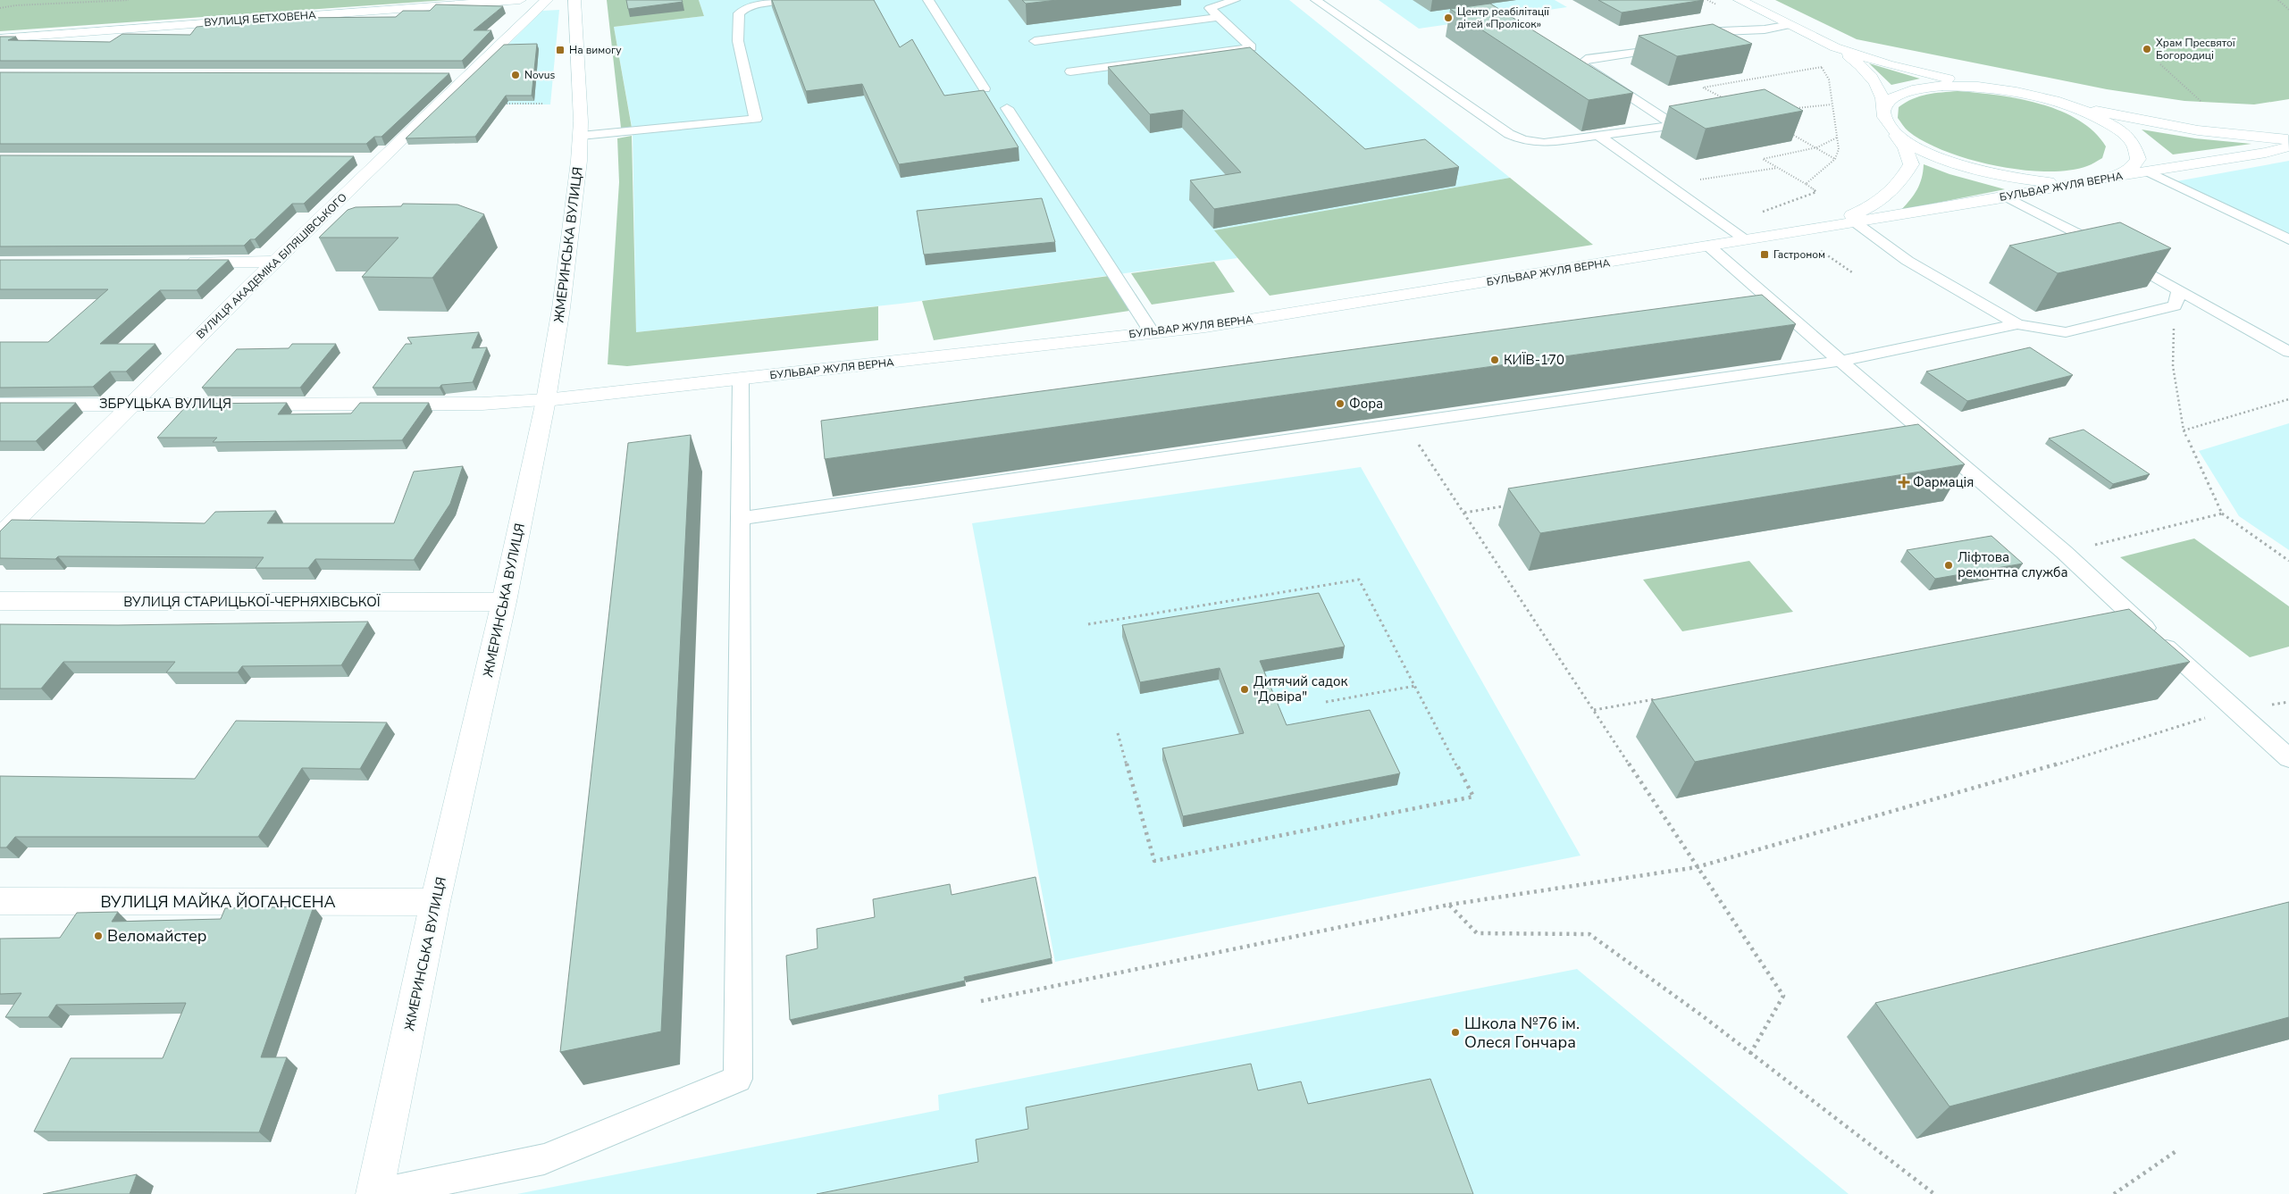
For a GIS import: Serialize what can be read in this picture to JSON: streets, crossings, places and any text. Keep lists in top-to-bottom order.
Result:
{
  "streets": {
    "street": [
      "ВУЛИЦЯ БЕТХОВЕНА",
      "БУЛЬВАР ЖУЛЯ ВЕРНА",
      "ЖМЕРИНСЬКА ВУЛИЦЯ",
      "ВУЛИЦЯ АКАДЕМІКА БІЛЯШІВСЬКОГО",
      "ЗБРУЦЬКА ВУЛИЦЯ",
      "ВУЛИЦЯ СТАРИЦЬКОЇ-ЧЕРНЯХІВСЬКОЇ",
      "ВУЛИЦЯ МАЙКА ЙОГАНСЕНА"
    ]
  },
  "crossings": [
    ["БУЛЬВАР ЖУЛЯ ВЕРНА", "ЖМЕРИНСЬКА ВУЛИЦЯ"],
    ["БУЛЬВАР ЖУЛЯ ВЕРНА", "ЗБРУЦЬКА ВУЛИЦЯ"],
    ["ЖМЕРИНСЬКА ВУЛИЦЯ", "ЗБРУЦЬКА ВУЛИЦЯ"],
    ["ЖМЕРИНСЬКА ВУЛИЦЯ", "ВУЛИЦЯ СТАРИЦЬКОЇ-ЧЕРНЯХІВСЬКОЇ"],
    ["ЖМЕРИНСЬКА ВУЛИЦЯ", "ВУЛИЦЯ МАЙКА ЙОГАНСЕНА"],
    ["ВУЛИЦЯ АКАДЕМІКА БІЛЯШІВСЬКОГО", "ЗБРУЦЬКА ВУЛИЦЯ"]
  ],
  "places": {
    "other": [
      "Центр реабілітації дітей «Пролісок»",
      "Храм Пресвятої Богородиці",
      "Novus",
      "КИЇВ-170",
      "Фора",
      "Ліфтова ремонтна служба",
      "Дитячий садок \"Довіра\"",
      "Веломайстер",
      "Школа №76 ім. Олеся Гончара"
    ],
    "transit": ["На вимогу", "Гастроном"],
    "health": ["Фармація"]
  }
}
